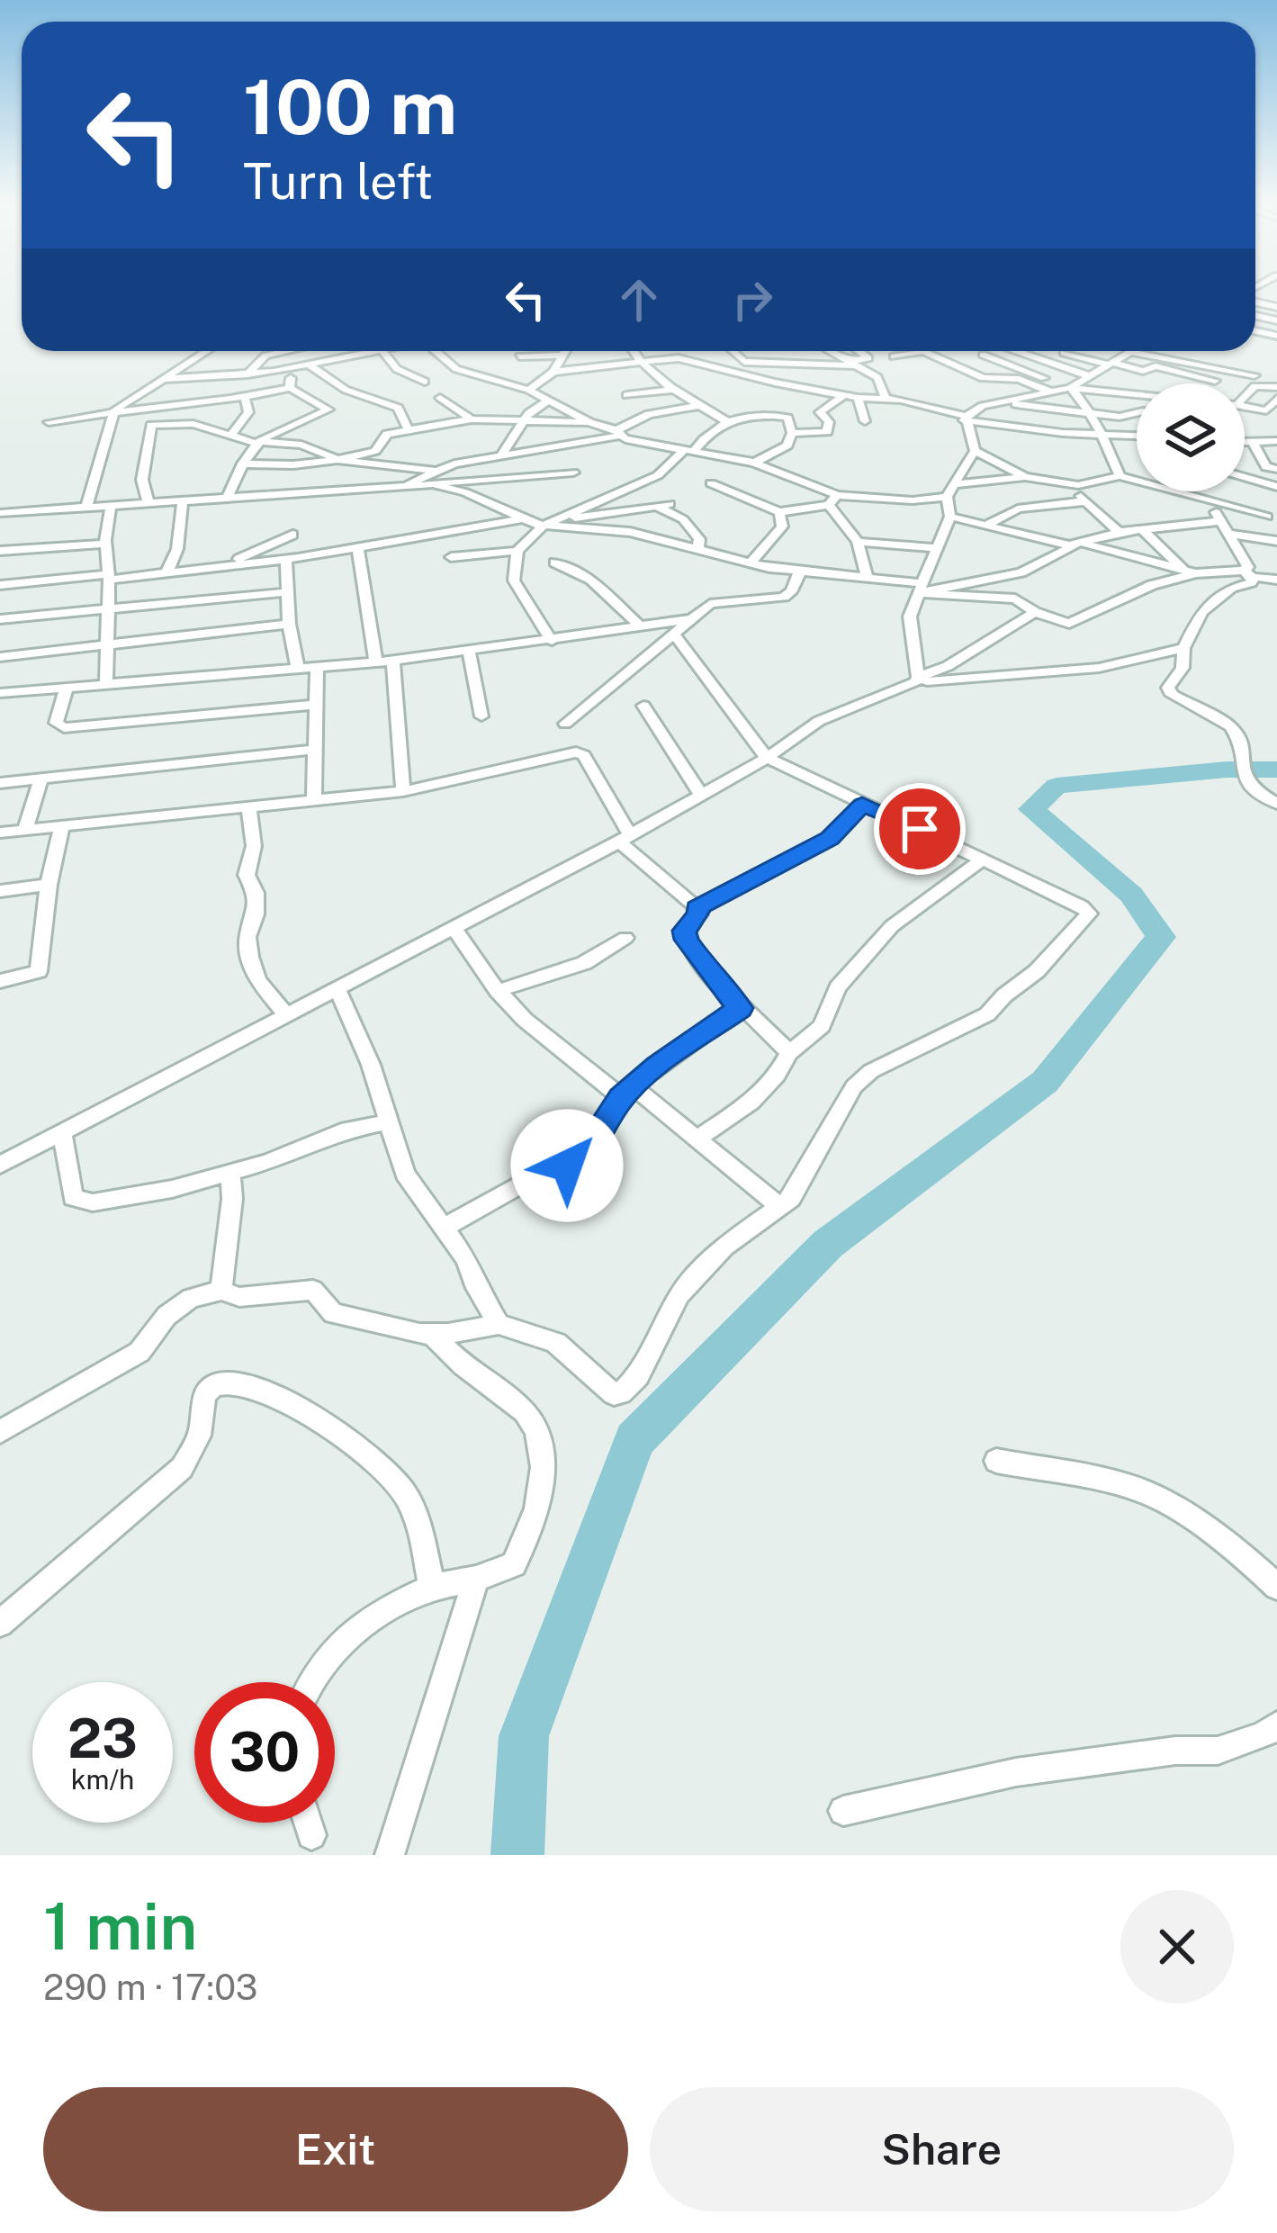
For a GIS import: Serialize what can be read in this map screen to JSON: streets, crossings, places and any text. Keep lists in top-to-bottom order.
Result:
{
  "page": {
    "turn": ["100 m", "Turn left"],
    "speed": "23 km/h",
    "limit": "30",
    "heading": ["1 min", "290 m · 17:03"],
    "buttons": ["Exit", "Share"]
  }
}
